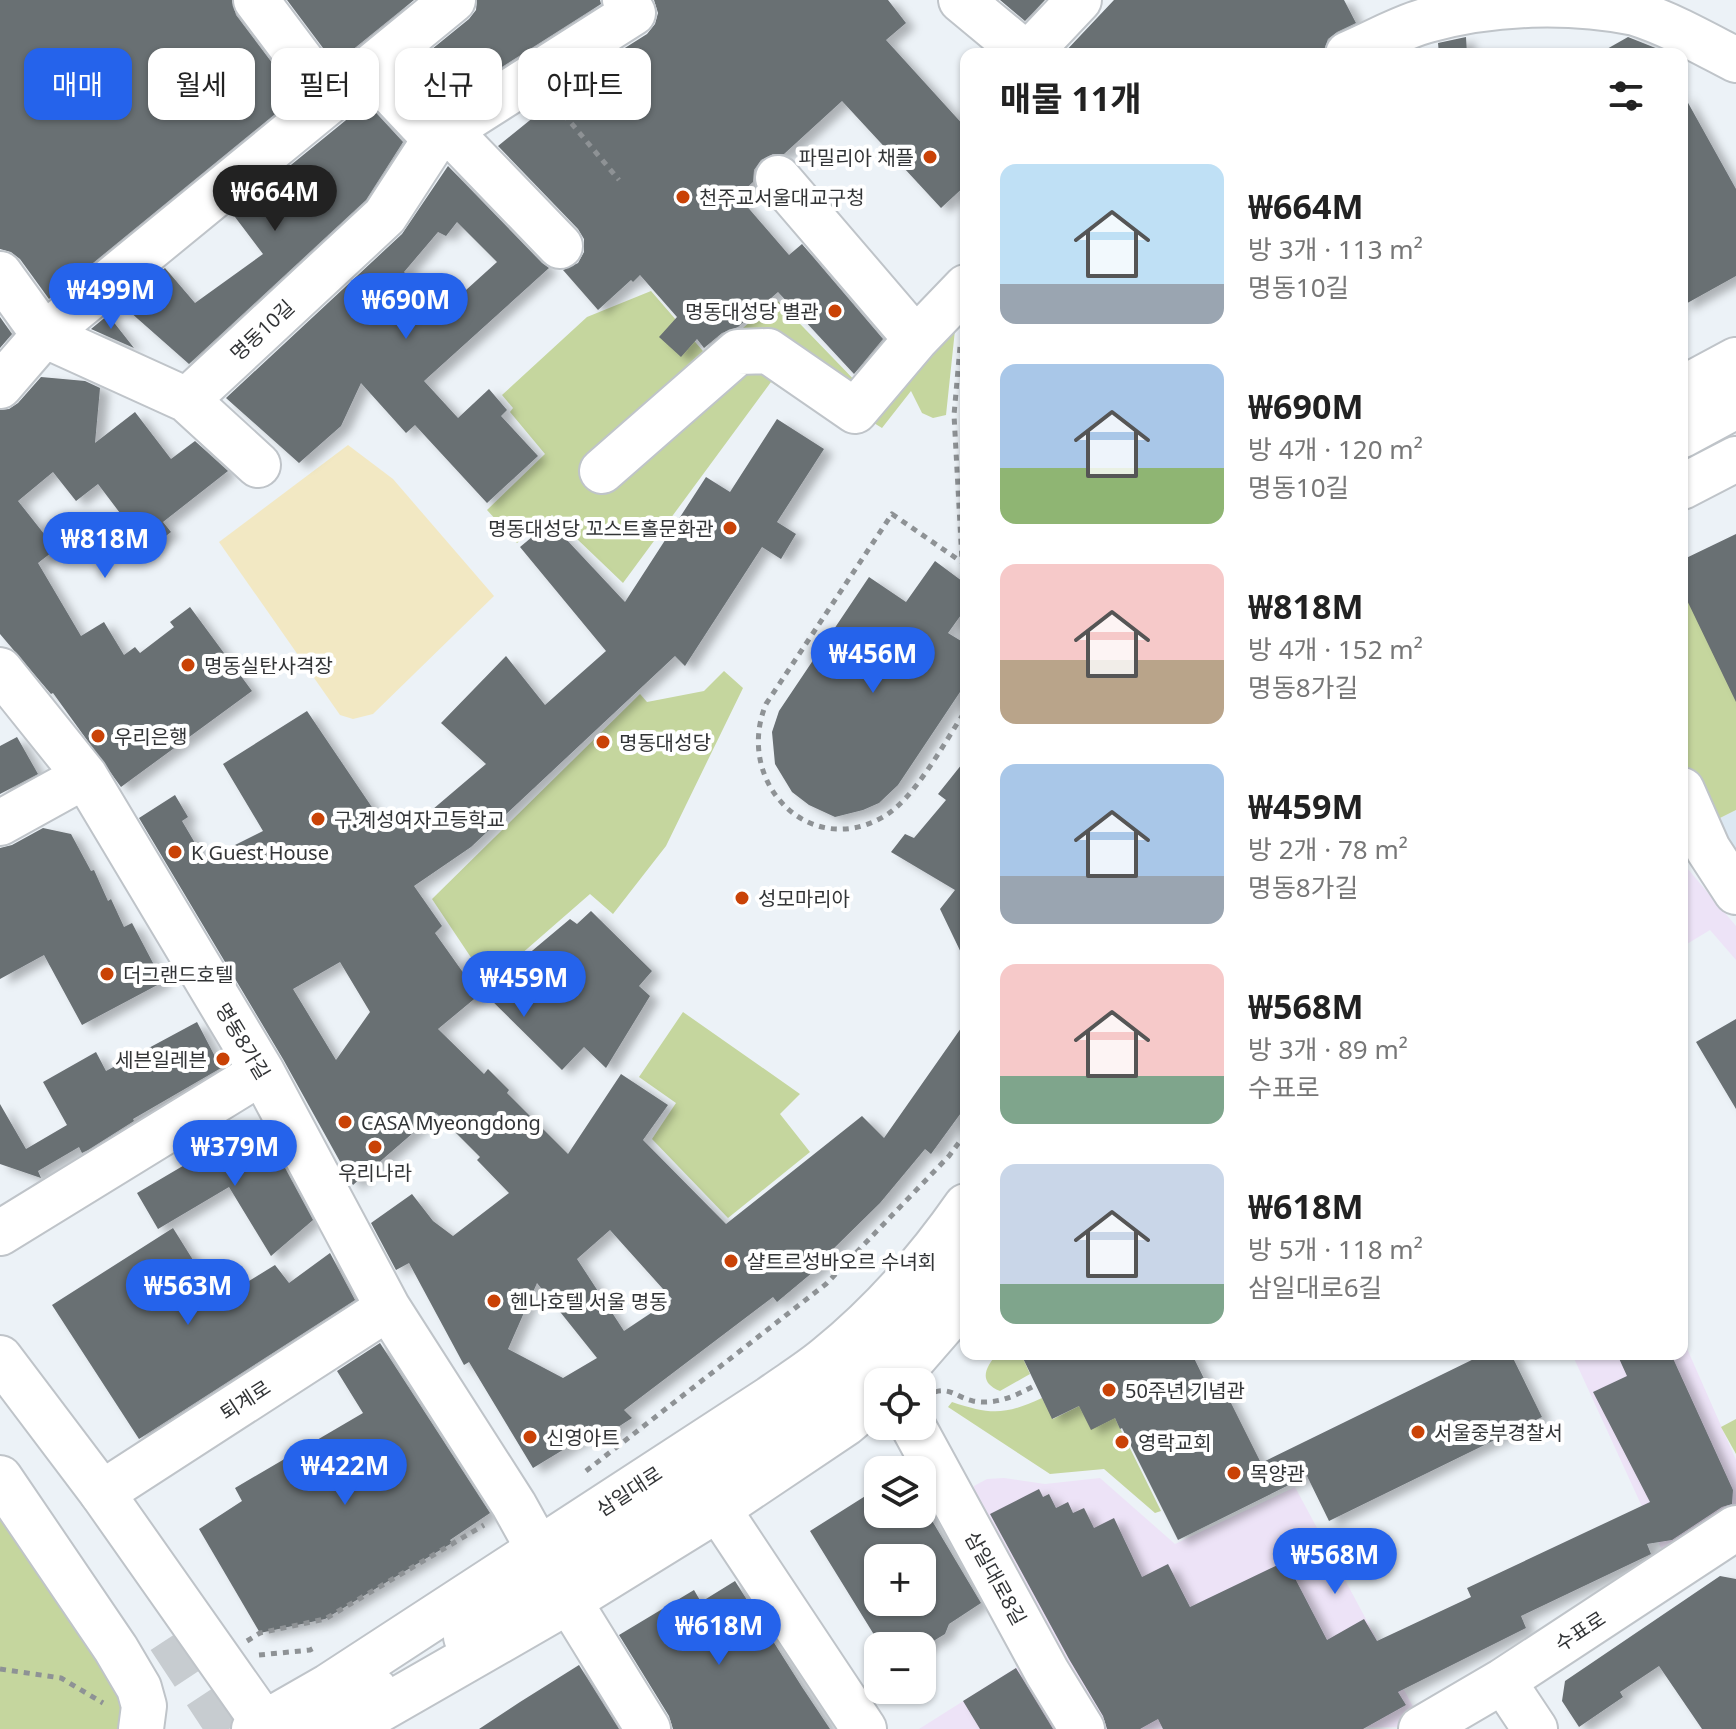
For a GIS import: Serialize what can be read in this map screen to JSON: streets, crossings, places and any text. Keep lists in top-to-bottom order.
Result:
{
  "streets": {
    "street": [
      "명동10길",
      "명동8가길",
      "퇴계로",
      "삼일대로",
      "삼일대로8길",
      "수표로"
    ]
  },
  "crossings": [
    ["명동8가길", "퇴계로"],
    ["명동8가길", "삼일대로"]
  ],
  "places": [
    "파밀리아 채플",
    "천주교서울대교구청",
    "명동대성당 별관",
    "명동대성당 꼬스트홀문화관",
    "명동실탄사격장",
    "우리은행",
    "명동대성당",
    "구.계성여자고등학교",
    "K Guest House",
    "성모마리아",
    "더그랜드호텔",
    "세븐일레븐",
    "CASA Myeongdong",
    "우리나라",
    "샬트르성바오르 수녀회",
    "헨나호텔 서울 명동",
    "50주년 기념관",
    "서울중부경찰서",
    "신영아트",
    "영락교회",
    "목양관"
  ],
  "page": {
    "chip": [
      "매매",
      "월세",
      "필터",
      "신규",
      "아파트"
    ],
    "heading": "매물 11개",
    "list": [
      {
        "name": "₩664M",
        "note": "방 3개 · 113 m² · 명동10길"
      },
      {
        "name": "₩690M",
        "note": "방 4개 · 120 m² · 명동10길"
      },
      {
        "name": "₩818M",
        "note": "방 4개 · 152 m² · 명동8가길"
      },
      {
        "name": "₩459M",
        "note": "방 2개 · 78 m² · 명동8가길"
      },
      {
        "name": "₩568M",
        "note": "방 3개 · 89 m² · 수표로"
      },
      {
        "name": "₩618M",
        "note": "방 5개 · 118 m² · 삼일대로6길"
      }
    ],
    "price": [
      "₩664M",
      "₩499M",
      "₩690M",
      "₩818M",
      "₩456M",
      "₩459M",
      "₩379M",
      "₩563M",
      "₩422M",
      "₩568M",
      "₩618M"
    ],
    "map_buttons": ["+", "−"]
  }
}
